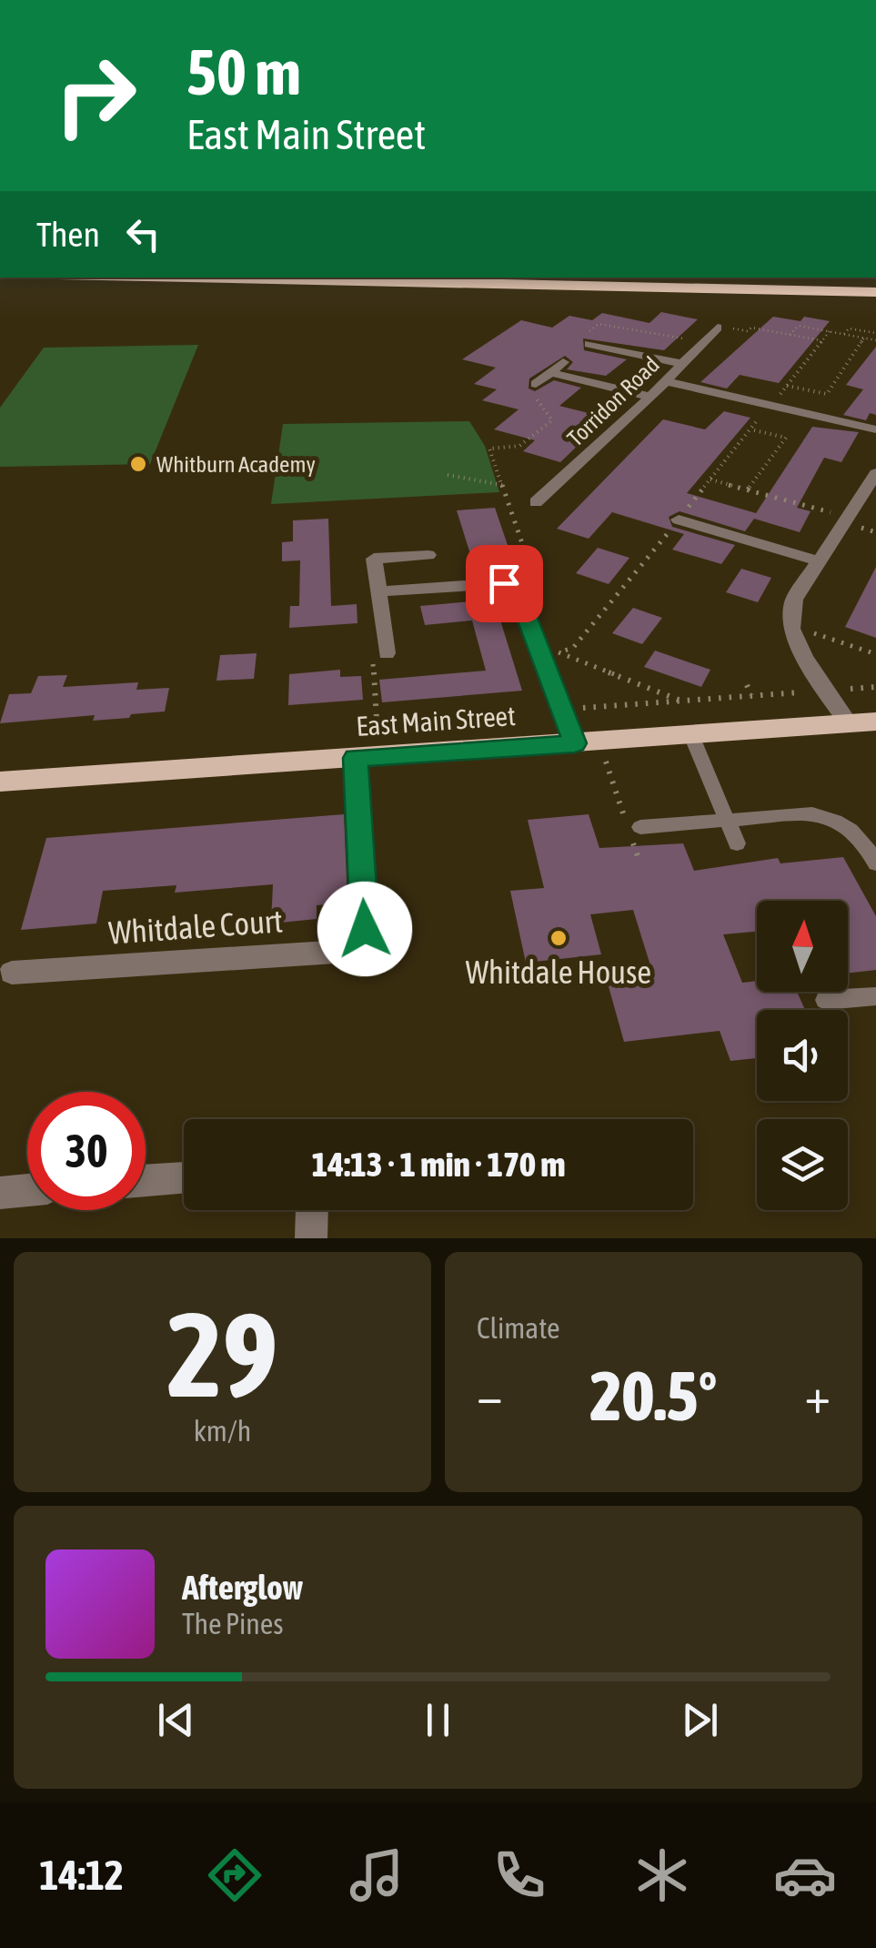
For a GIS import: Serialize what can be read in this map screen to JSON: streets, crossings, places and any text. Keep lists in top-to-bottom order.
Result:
{
  "streets": {
    "main road": ["East Main Street"],
    "street": ["Torridon Road", "Whitdale Court"]
  },
  "crossings": [
    ["East Main Street", "Whitdale Court"]
  ],
  "places": ["Whitburn Academy", "Whitdale House"],
  "north": "top",
  "page": {
    "turn": ["50 m", "East Main Street"],
    "then": "Then",
    "limit": "30",
    "trip": "14:13 · 1 min · 170 m",
    "tile": [
      ["29", "km/h"],
      "Climate"
    ],
    "heat": ["−", "20.5°", "+"],
    "song": ["Afterglow", "The Pines"],
    "tabs": "14:12"
  }
}
